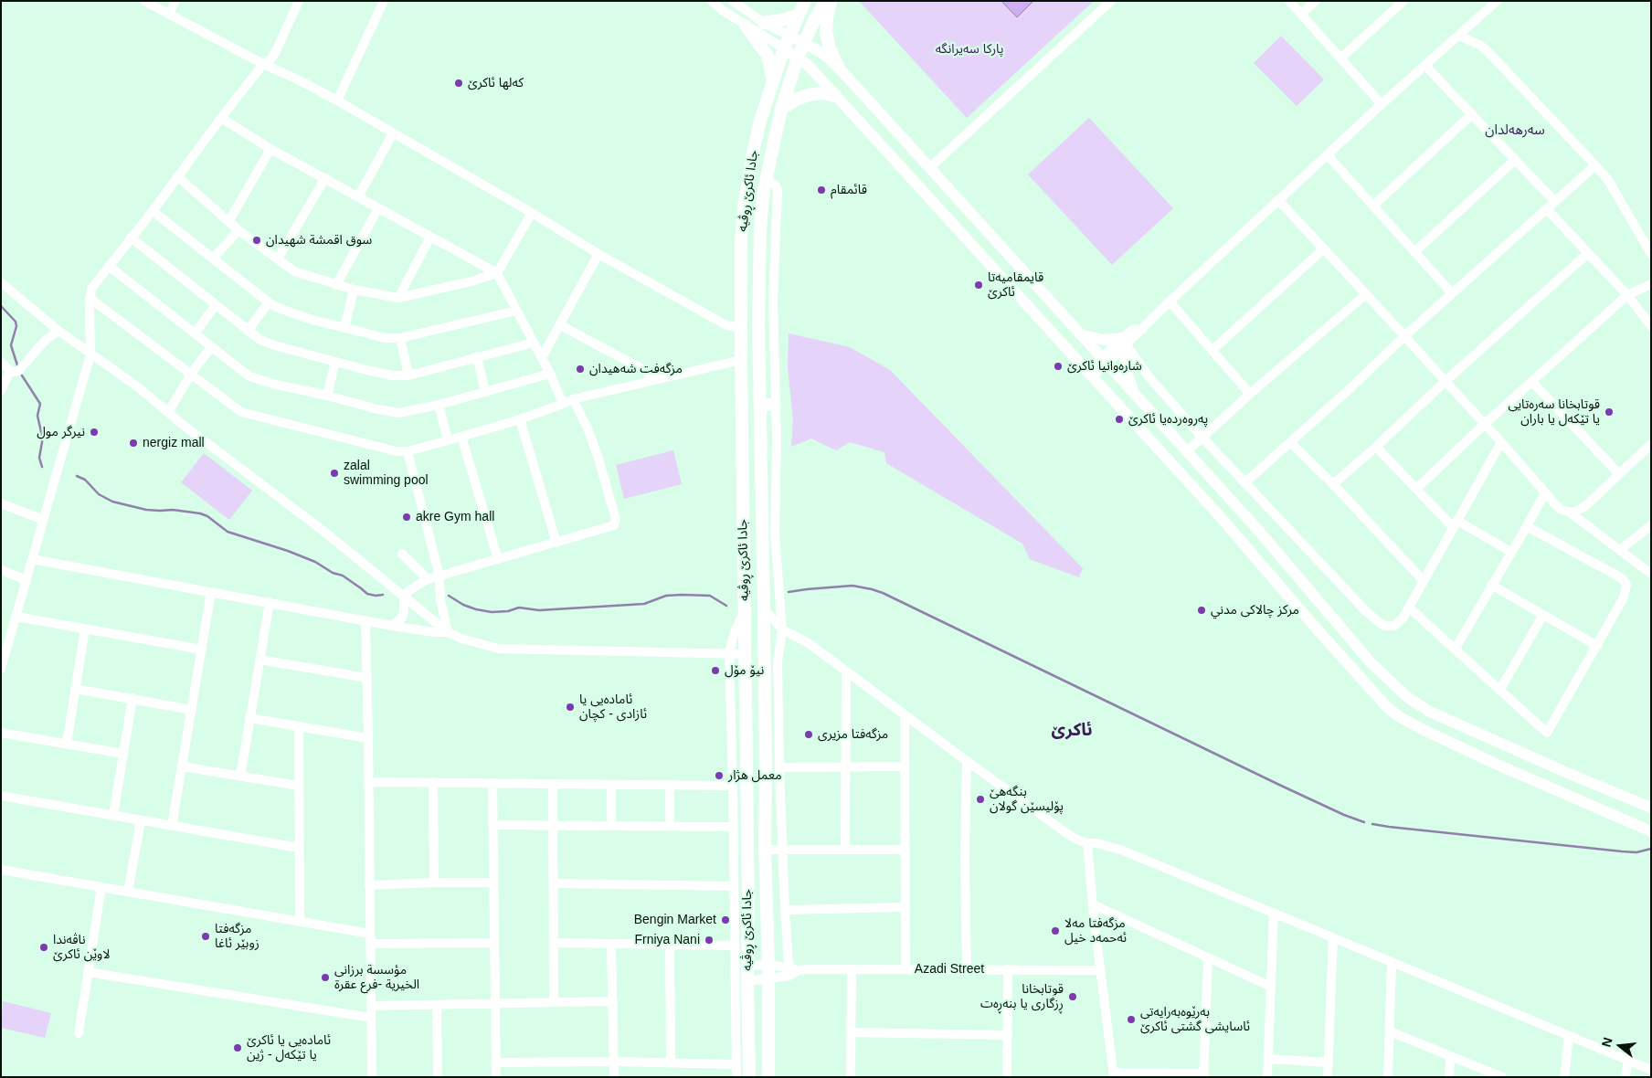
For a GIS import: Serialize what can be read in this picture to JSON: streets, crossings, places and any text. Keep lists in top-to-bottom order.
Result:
{
  "streets": {
    "highway": ["جادا ئاکرێ ڕوڤیە"],
    "street": ["Azadi Street"]
  },
  "crossings": [
    ["جادا ئاکرێ ڕوڤیە", "Azadi Street"]
  ],
  "districts": ["سەرهەلدان", "ئاکرێ"],
  "parks": ["پارکا سەیرانگه"],
  "places": [
    "کەلها ئاکرێ",
    "قائمقام",
    "سوق اقمشة شهيدان",
    "قایمقامیەتا ئاکرێ",
    "شارەوانیا ئاکرێ",
    "مزگەفت شه‌هيدان",
    "قوتابخانا سەرەتایی یا تێکەل یا باران",
    "پەروەردەیا ئاكرێ",
    "نيرگر مول",
    "nergiz mall",
    "zalal swimming pool",
    "akre Gym hall",
    "مركز چالاکى مدني",
    "نیۆ مۆل",
    "ئامادەیی یا ئازادی - کچان",
    "مزگەفتا مزیری",
    "معمل هژار",
    "بنگە‌ھێ پۆلیسێن گولان",
    "Bengin Market",
    "مزگەفتا مەلا ئەحمەد خیل",
    "مزگەفتا زوبێر ئاغا",
    "Frniya Nani",
    "ناڤەندا لاوێن ئاکرێ",
    "مؤسسة برزانى الخيرية -فرع عقرة",
    "قوتابخانا ڕزگاری یا بنەڕەت",
    "بەرێوەبەرایەتی ئاسایشی گشتی ئاکرێ",
    "ئامادەیی یا ئاکرێ یا تێکەل - ژین"
  ],
  "north": "left"
}
